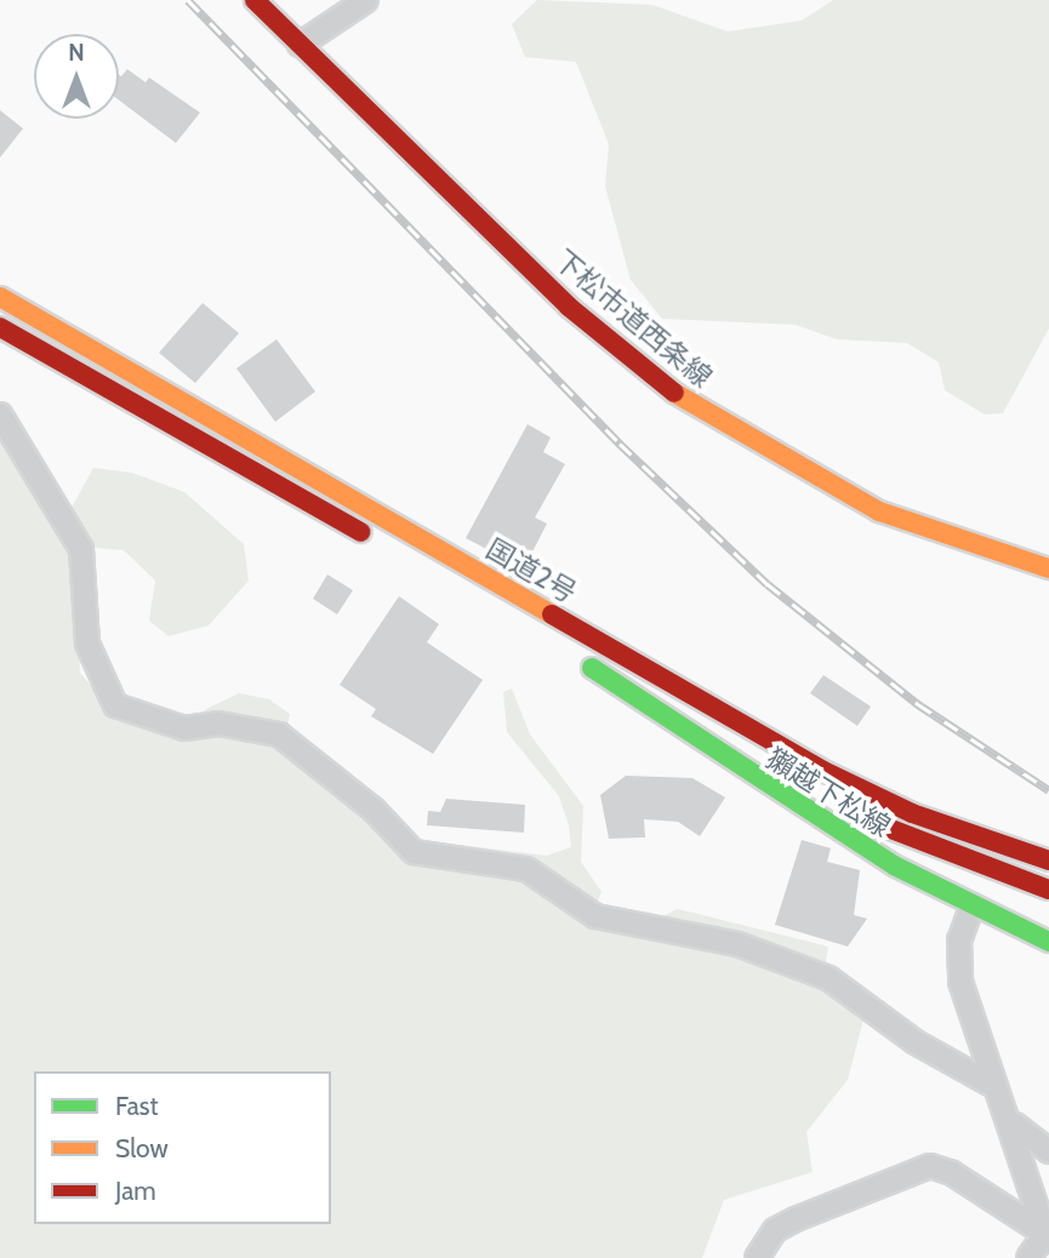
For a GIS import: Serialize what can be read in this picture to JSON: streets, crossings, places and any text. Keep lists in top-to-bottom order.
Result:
{
  "streets": {
    "main road": ["下松市道西条線", "国道2号", "獺越下松線"]
  },
  "legend": ["Fast", "Slow", "Jam"],
  "north": "top"
}
